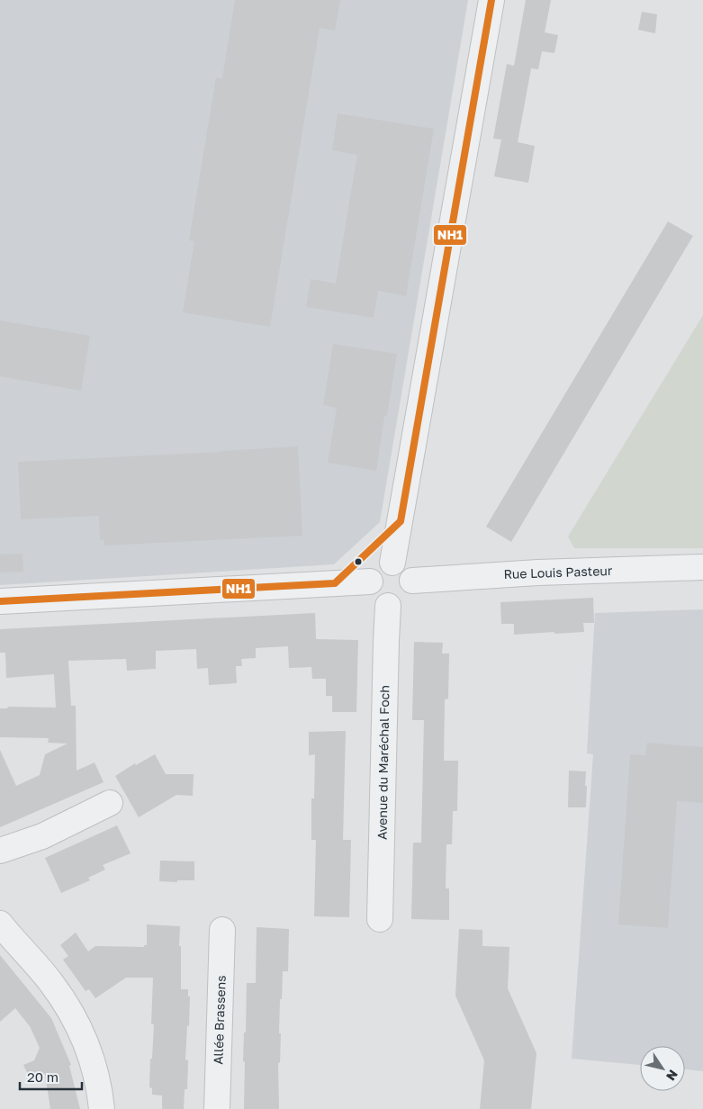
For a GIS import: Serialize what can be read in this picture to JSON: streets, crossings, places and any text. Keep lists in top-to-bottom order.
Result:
{
  "streets": {
    "street": ["Rue Louis Pasteur", "Avenue du Maréchal Foch", "Allée Brassens"]
  },
  "crossings": [
    ["Rue Louis Pasteur", "Avenue du Maréchal Foch"]
  ],
  "lines": ["transit line NH1"],
  "scale_bar": "20 m",
  "north": "bottom right"
}
